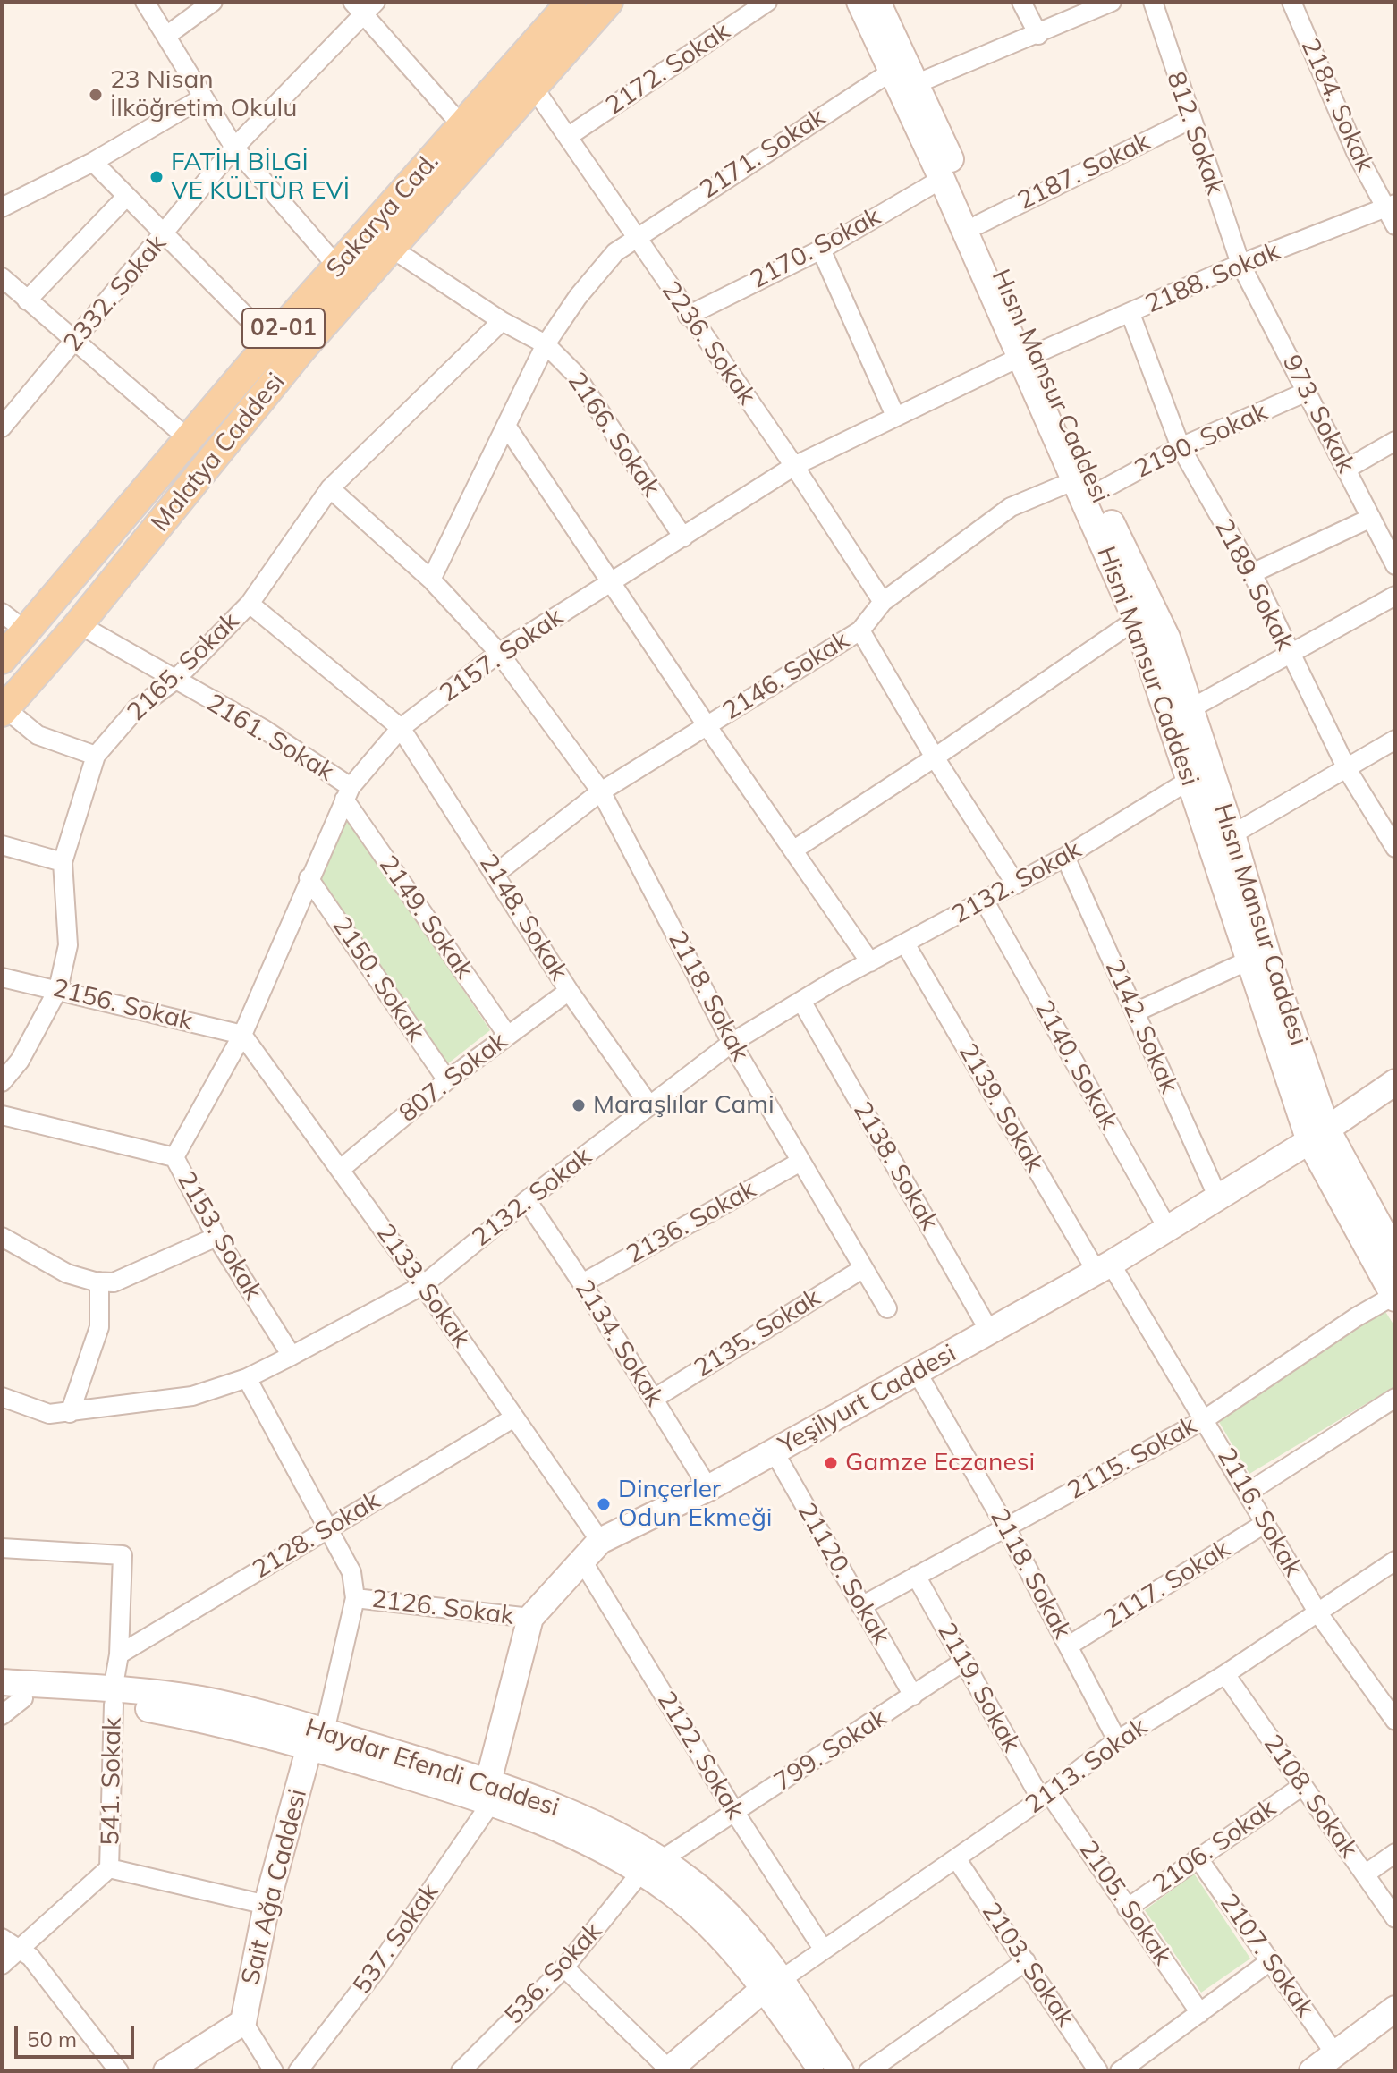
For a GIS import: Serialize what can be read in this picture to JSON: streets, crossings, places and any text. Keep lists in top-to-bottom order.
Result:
{
  "streets": {
    "main road": [
      "Sakarya Cad.",
      "02-01",
      "Hısnı Mansur Caddesi",
      "Malatya Caddesi",
      "Hisni Mansur Caddesi",
      "Yeşilyurt Caddesi",
      "Haydar Efendi Caddesi",
      "Sait Ağa Caddesi"
    ],
    "street": [
      "2172. Sokak",
      "2184. Sokak",
      "812. Sokak",
      "2171. Sokak",
      "2187. Sokak",
      "2170. Sokak",
      "2188. Sokak",
      "2332. Sokak",
      "2236. Sokak",
      "973. Sokak",
      "2166. Sokak",
      "2190. Sokak",
      "2189. Sokak",
      "2157. Sokak",
      "2165. Sokak",
      "2146. Sokak",
      "2161. Sokak",
      "2132. Sokak",
      "2149. Sokak",
      "2148. Sokak",
      "2150. Sokak",
      "2118. Sokak",
      "2156. Sokak",
      "2142. Sokak",
      "2140. Sokak",
      "807. Sokak",
      "2139. Sokak",
      "2138. Sokak",
      "2136. Sokak",
      "2153. Sokak",
      "2133. Sokak",
      "2135. Sokak",
      "2134. Sokak",
      "2115. Sokak",
      "2116. Sokak",
      "2128. Sokak",
      "21120. Sokak",
      "2117. Sokak",
      "2126. Sokak",
      "2119. Sokak",
      "799. Sokak",
      "2122. Sokak",
      "2113. Sokak",
      "541. Sokak",
      "2108. Sokak",
      "2106. Sokak",
      "2105. Sokak",
      "537. Sokak",
      "2107. Sokak",
      "2103. Sokak",
      "536. Sokak"
    ]
  },
  "crossings": [
    ["2172. Sokak", "2236. Sokak"],
    ["2184. Sokak", "2188. Sokak"],
    ["812. Sokak", "2187. Sokak"],
    ["812. Sokak", "2188. Sokak"],
    ["812. Sokak", "973. Sokak"],
    ["2171. Sokak", "2236. Sokak"],
    ["2171. Sokak", "2166. Sokak"],
    ["2171. Sokak", "Hisni Mansur Caddesi"],
    ["2171. Sokak", "2118. Sokak"],
    ["2187. Sokak", "Hısnı Mansur Caddesi"],
    ["2170. Sokak", "2236. Sokak"],
    ["2170. Sokak", "Hisni Mansur Caddesi"],
    ["2188. Sokak", "Hısnı Mansur Caddesi"],
    ["2188. Sokak", "973. Sokak"],
    ["2188. Sokak", "2189. Sokak"],
    ["2188. Sokak", "2157. Sokak"],
    ["2188. Sokak", "Hisni Mansur Caddesi"],
    ["2236. Sokak", "Malatya Caddesi"],
    ["2236. Sokak", "2157. Sokak"],
    ["2236. Sokak", "2146. Sokak"],
    ["Hısnı Mansur Caddesi", "2190. Sokak"],
    ["Hısnı Mansur Caddesi", "2157. Sokak"],
    ["Hısnı Mansur Caddesi", "Hisni Mansur Caddesi"],
    ["Hısnı Mansur Caddesi", "2146. Sokak"],
    ["Hısnı Mansur Caddesi", "2132. Sokak"],
    ["Hısnı Mansur Caddesi", "Yeşilyurt Caddesi"],
    ["973. Sokak", "2190. Sokak"],
    ["2166. Sokak", "Malatya Caddesi"],
    ["2166. Sokak", "2157. Sokak"],
    ["2166. Sokak", "2165. Sokak"],
    ["2190. Sokak", "2189. Sokak"],
    ["2190. Sokak", "Hisni Mansur Caddesi"],
    ["2190. Sokak", "2146. Sokak"],
    ["Malatya Caddesi", "2161. Sokak"],
    ["2157. Sokak", "Hisni Mansur Caddesi"],
    ["2157. Sokak", "2161. Sokak"],
    ["2157. Sokak", "2149. Sokak"],
    ["2157. Sokak", "2148. Sokak"],
    ["2157. Sokak", "2150. Sokak"],
    ["2157. Sokak", "2118. Sokak"],
    ["2157. Sokak", "2156. Sokak"],
    ["2157. Sokak", "2153. Sokak"],
    ["2157. Sokak", "2133. Sokak"],
    ["Hisni Mansur Caddesi", "2146. Sokak"],
    ["Hisni Mansur Caddesi", "2132. Sokak"],
    ["Hisni Mansur Caddesi", "Yeşilyurt Caddesi"],
    ["Hisni Mansur Caddesi", "2115. Sokak"],
    ["2165. Sokak", "2161. Sokak"],
    ["2165. Sokak", "2148. Sokak"],
    ["2165. Sokak", "2118. Sokak"],
    ["2165. Sokak", "2156. Sokak"],
    ["2146. Sokak", "2148. Sokak"],
    ["2146. Sokak", "2118. Sokak"],
    ["2161. Sokak", "2149. Sokak"],
    ["2132. Sokak", "2148. Sokak"],
    ["2132. Sokak", "2118. Sokak"],
    ["2132. Sokak", "2142. Sokak"],
    ["2132. Sokak", "2140. Sokak"],
    ["2132. Sokak", "2139. Sokak"],
    ["2132. Sokak", "2138. Sokak"],
    ["2132. Sokak", "2153. Sokak"],
    ["2132. Sokak", "2133. Sokak"],
    ["2132. Sokak", "2134. Sokak"],
    ["2149. Sokak", "807. Sokak"],
    ["2148. Sokak", "807. Sokak"],
    ["2150. Sokak", "807. Sokak"],
    ["2118. Sokak", "2136. Sokak"],
    ["2118. Sokak", "2135. Sokak"],
    ["2118. Sokak", "Yeşilyurt Caddesi"],
    ["2118. Sokak", "2115. Sokak"],
    ["2118. Sokak", "2117. Sokak"],
    ["2118. Sokak", "2113. Sokak"],
    ["2156. Sokak", "2133. Sokak"],
    ["2142. Sokak", "Yeşilyurt Caddesi"],
    ["2140. Sokak", "Yeşilyurt Caddesi"],
    ["807. Sokak", "2133. Sokak"],
    ["2139. Sokak", "Yeşilyurt Caddesi"],
    ["2139. Sokak", "2116. Sokak"],
    ["2138. Sokak", "Yeşilyurt Caddesi"],
    ["2136. Sokak", "2134. Sokak"],
    ["2133. Sokak", "Yeşilyurt Caddesi"],
    ["2133. Sokak", "2128. Sokak"],
    ["2135. Sokak", "2134. Sokak"],
    ["2134. Sokak", "Yeşilyurt Caddesi"],
    ["Yeşilyurt Caddesi", "2116. Sokak"],
    ["Yeşilyurt Caddesi", "21120. Sokak"],
    ["Yeşilyurt Caddesi", "2126. Sokak"],
    ["Yeşilyurt Caddesi", "2122. Sokak"],
    ["Yeşilyurt Caddesi", "Haydar Efendi Caddesi"],
    ["Yeşilyurt Caddesi", "537. Sokak"],
    ["2115. Sokak", "2116. Sokak"],
    ["2115. Sokak", "21120. Sokak"],
    ["2115. Sokak", "2119. Sokak"],
    ["2116. Sokak", "2117. Sokak"],
    ["2116. Sokak", "2113. Sokak"],
    ["2128. Sokak", "541. Sokak"],
    ["21120. Sokak", "799. Sokak"],
    ["2119. Sokak", "799. Sokak"],
    ["2119. Sokak", "2113. Sokak"],
    ["2119. Sokak", "2105. Sokak"],
    ["799. Sokak", "2122. Sokak"],
    ["799. Sokak", "Haydar Efendi Caddesi"],
    ["799. Sokak", "536. Sokak"],
    ["2122. Sokak", "2113. Sokak"],
    ["2113. Sokak", "Haydar Efendi Caddesi"],
    ["2113. Sokak", "2108. Sokak"],
    ["2113. Sokak", "2105. Sokak"],
    ["2113. Sokak", "2103. Sokak"],
    ["Haydar Efendi Caddesi", "541. Sokak"],
    ["Haydar Efendi Caddesi", "Sait Ağa Caddesi"],
    ["Haydar Efendi Caddesi", "537. Sokak"],
    ["Haydar Efendi Caddesi", "536. Sokak"],
    ["541. Sokak", "Sait Ağa Caddesi"],
    ["2108. Sokak", "2106. Sokak"],
    ["2106. Sokak", "2105. Sokak"],
    ["2106. Sokak", "2107. Sokak"]
  ],
  "places": [
    "23 Nisan İlköğretim Okulu",
    "FATİH BİLGİ VE KÜLTÜR EVİ",
    "Maraşlılar Cami",
    "Gamze Eczanesi",
    "Dinçerler Odun Ekmeği"
  ],
  "scale_bar": "50 m"
}
